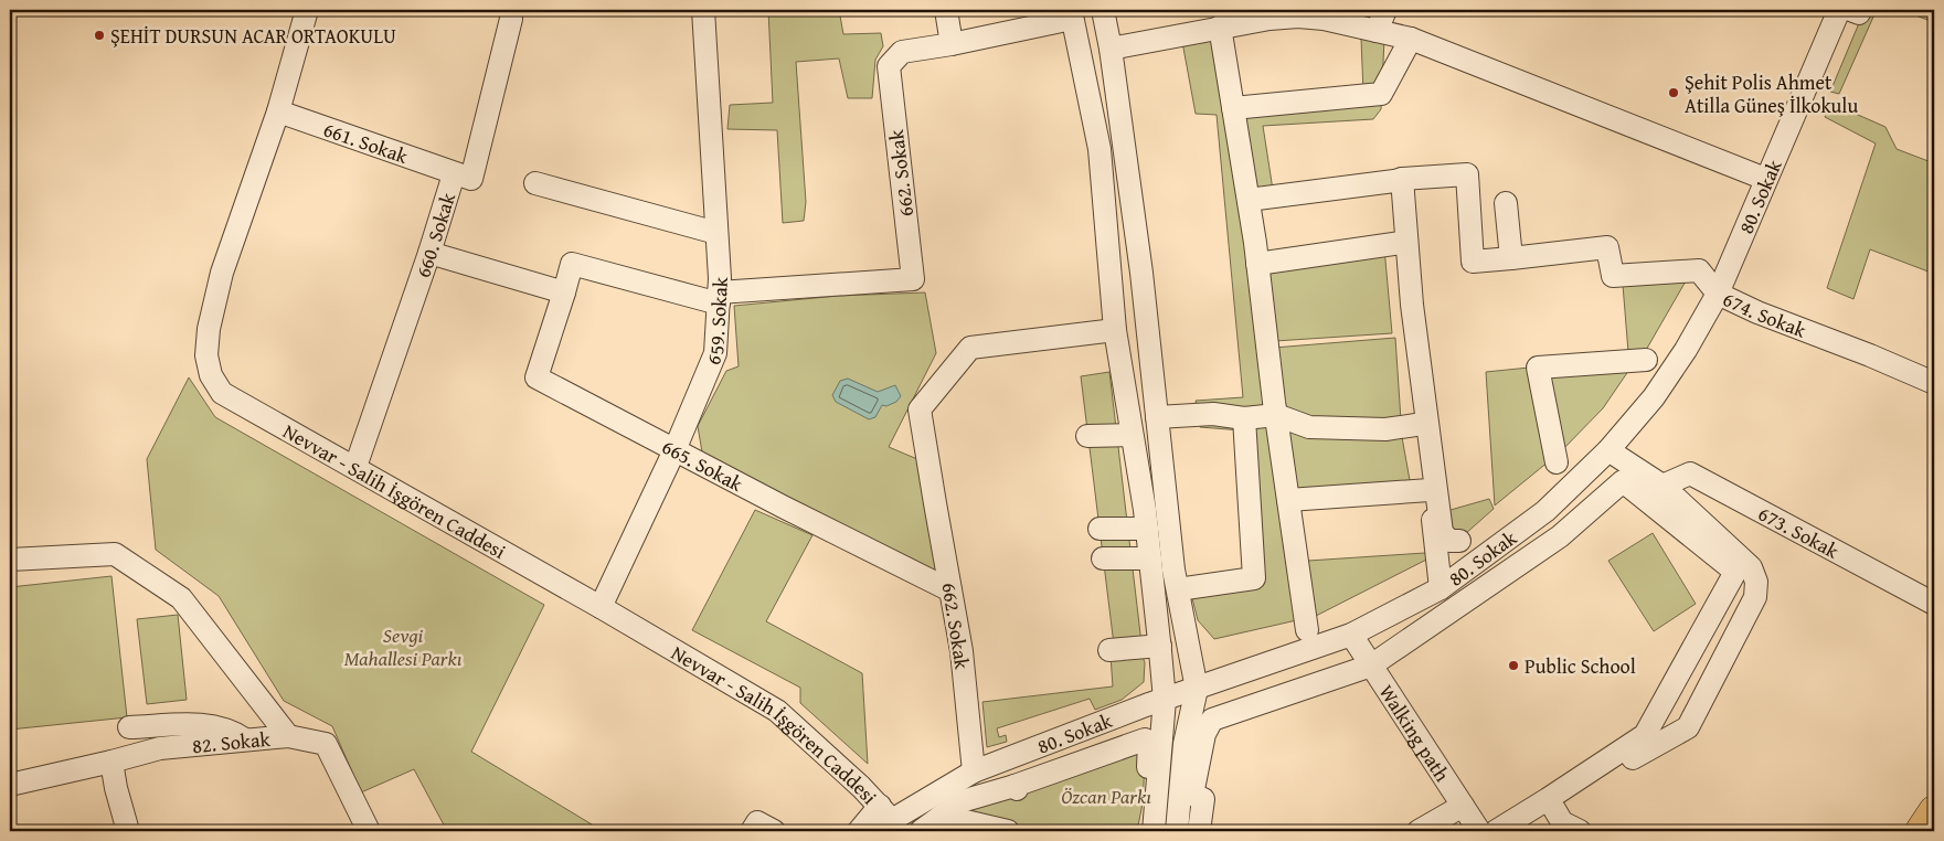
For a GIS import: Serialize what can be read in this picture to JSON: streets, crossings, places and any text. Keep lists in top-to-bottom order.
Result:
{
  "streets": {
    "street": [
      "661. Sokak",
      "662. Sokak",
      "80. Sokak",
      "660. Sokak",
      "674. Sokak",
      "659. Sokak",
      "665. Sokak",
      "Nevvar - Salih İşgören Caddesi",
      "673. Sokak",
      "Walking path",
      "82. Sokak"
    ]
  },
  "crossings": [
    ["661. Sokak", "660. Sokak"],
    ["661. Sokak", "Nevvar - Salih İşgören Caddesi"],
    ["662. Sokak", "80. Sokak"],
    ["662. Sokak", "659. Sokak"],
    ["662. Sokak", "665. Sokak"],
    ["80. Sokak", "674. Sokak"],
    ["80. Sokak", "Nevvar - Salih İşgören Caddesi"],
    ["80. Sokak", "Walking path"],
    ["660. Sokak", "Nevvar - Salih İşgören Caddesi"],
    ["659. Sokak", "665. Sokak"],
    ["659. Sokak", "Nevvar - Salih İşgören Caddesi"]
  ],
  "parks": ["Sevgi Mahallesi Parkı", "Özcan Parkı"],
  "places": ["ŞEHİT DURSUN ACAR ORTAOKULU", "Şehit Polis Ahmet Atilla Güneş İlkokulu", "Public School"]
}
